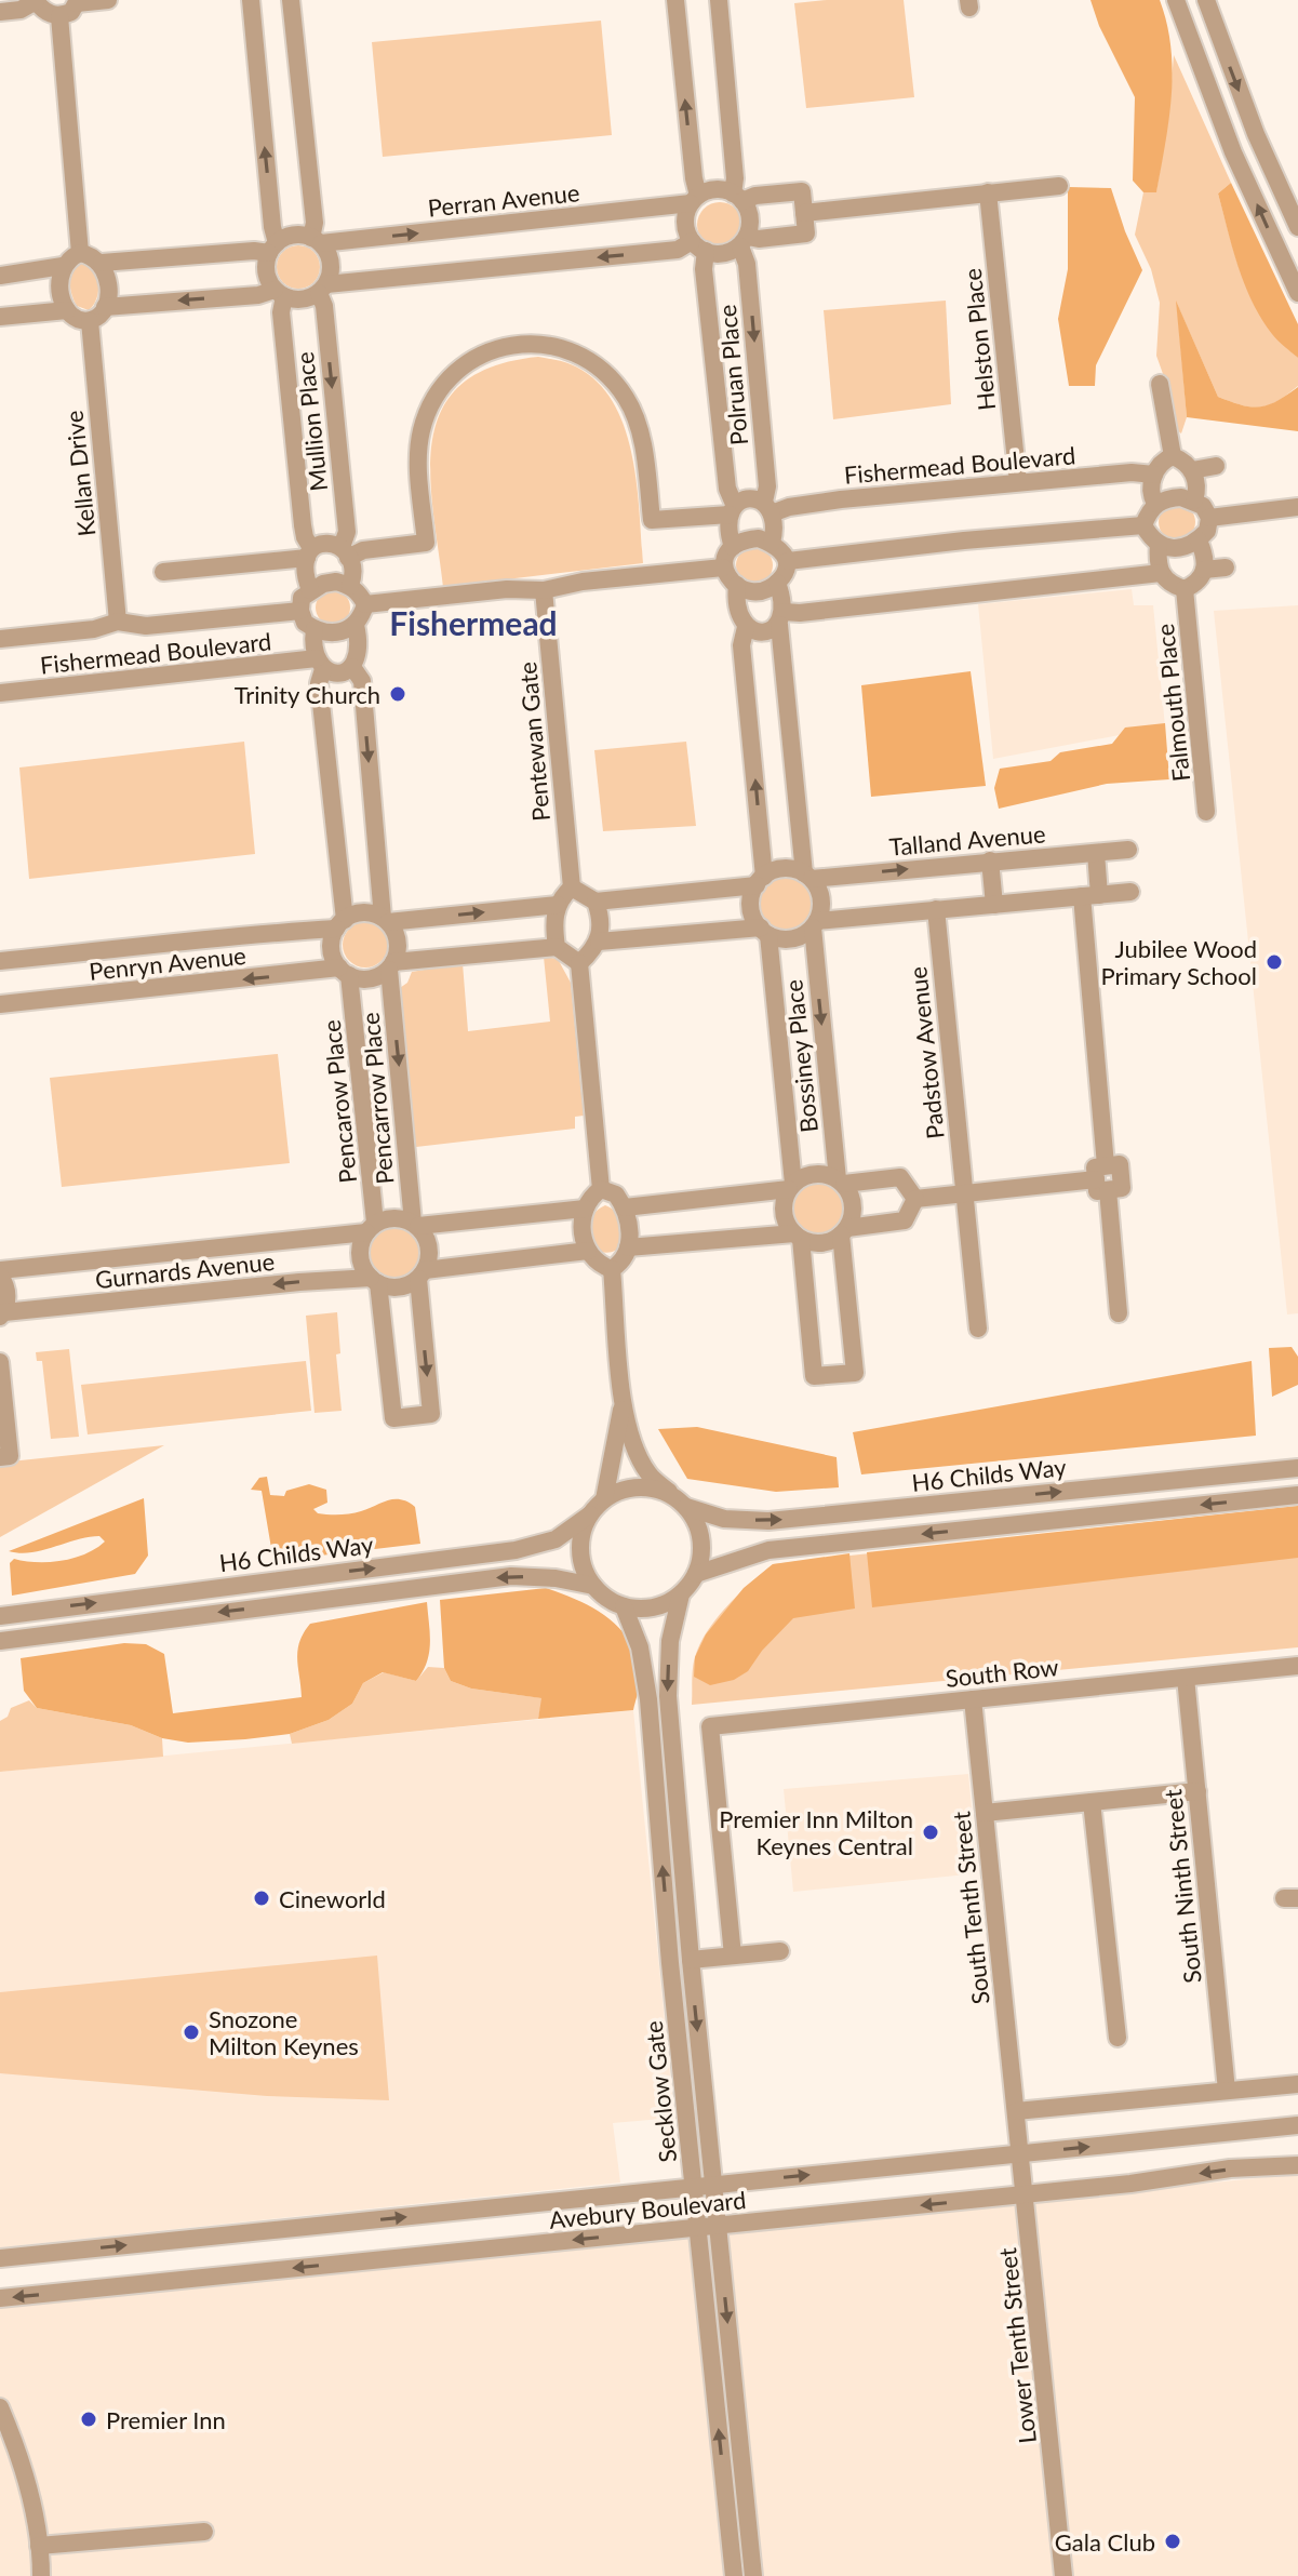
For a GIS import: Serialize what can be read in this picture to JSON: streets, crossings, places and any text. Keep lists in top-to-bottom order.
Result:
{
  "streets": {
    "street": [
      "Perran Avenue",
      "Helston Place",
      "Polruan Place",
      "Mullion Place",
      "Fishermead Boulevard",
      "Kellan Drive",
      "Falmouth Place",
      "Pentewan Gate",
      "Talland Avenue",
      "Penryn Avenue",
      "Padstow Avenue",
      "Bossiney Place",
      "Pencarrow Place",
      "Pencarow Place",
      "Gurnards Avenue",
      "H6 Childs Way",
      "South Row",
      "South Ninth Street",
      "South Tenth Street",
      "Secklow Gate",
      "Avebury Boulevard",
      "Lower Tenth Street"
    ]
  },
  "crossings": [
    ["Perran Avenue", "Polruan Place"],
    ["Perran Avenue", "Mullion Place"],
    ["Helston Place", "Fishermead Boulevard"],
    ["Polruan Place", "Fishermead Boulevard"],
    ["Mullion Place", "Fishermead Boulevard"],
    ["Fishermead Boulevard", "Kellan Drive"],
    ["Talland Avenue", "Bossiney Place"],
    ["Penryn Avenue", "Pencarrow Place"],
    ["Penryn Avenue", "Pencarow Place"],
    ["Pencarrow Place", "Pencarow Place"],
    ["Pencarrow Place", "Gurnards Avenue"],
    ["Pencarow Place", "Gurnards Avenue"],
    ["H6 Childs Way", "Secklow Gate"],
    ["South Row", "South Ninth Street"],
    ["South Row", "South Tenth Street"],
    ["South Tenth Street", "Lower Tenth Street"],
    ["Secklow Gate", "Avebury Boulevard"],
    ["Avebury Boulevard", "Lower Tenth Street"]
  ],
  "one_way": ["Pencarrow Place"],
  "districts": ["Fishermead"],
  "places": [
    "Trinity Church",
    "Jubilee Wood Primary School",
    "Premier Inn Milton Keynes Central",
    "Cineworld",
    "Snozone Milton Keynes",
    "Premier Inn",
    "Gala Club"
  ]
}
